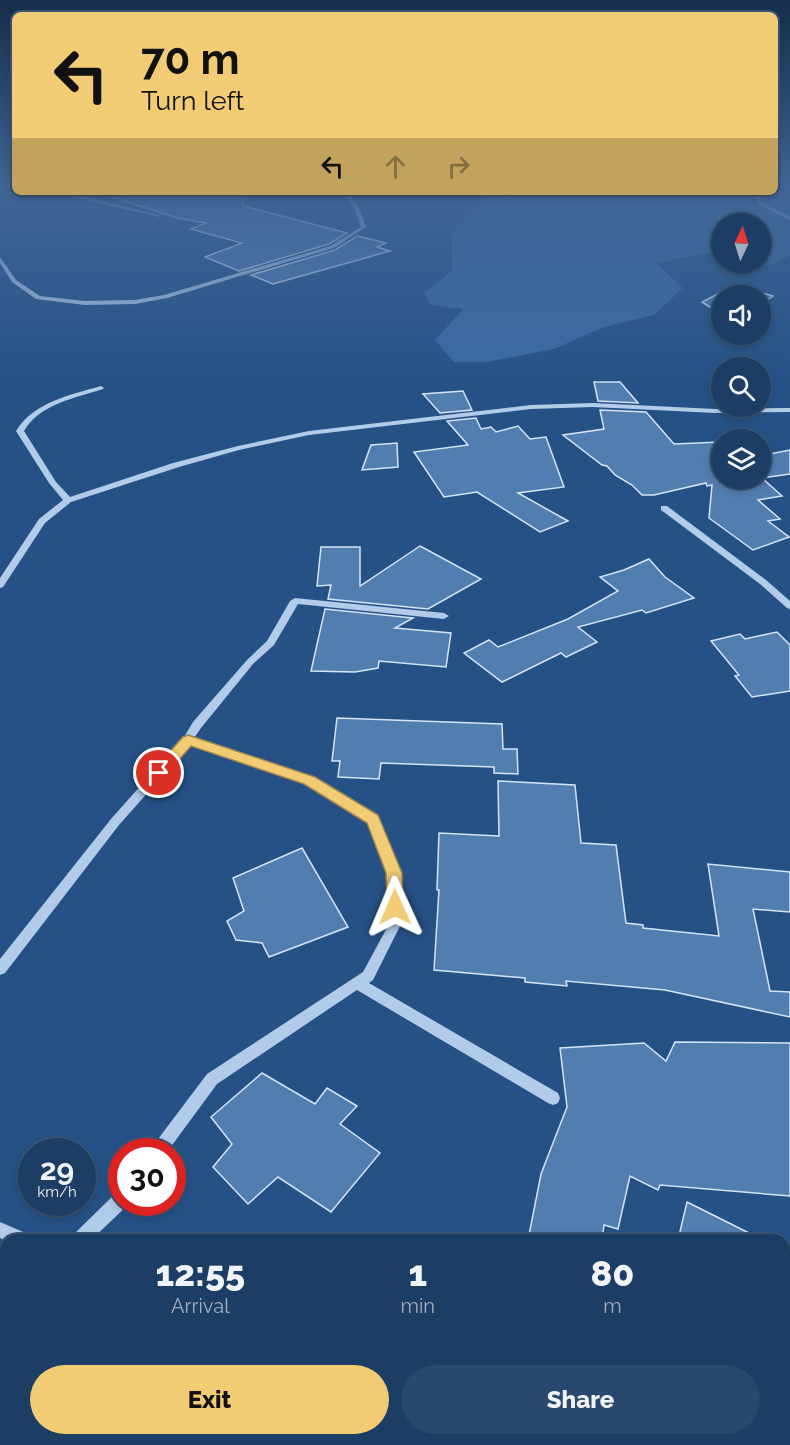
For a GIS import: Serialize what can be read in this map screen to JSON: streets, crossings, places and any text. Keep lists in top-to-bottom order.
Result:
{
  "north": "top",
  "page": {
    "turn": ["70 m", "Turn left"],
    "speed": "29 km/h",
    "limit": "30",
    "eta": [
      "12:55",
      "Arrival",
      "1",
      "min",
      "80",
      "m"
    ],
    "buttons": ["Exit", "Share"]
  }
}
